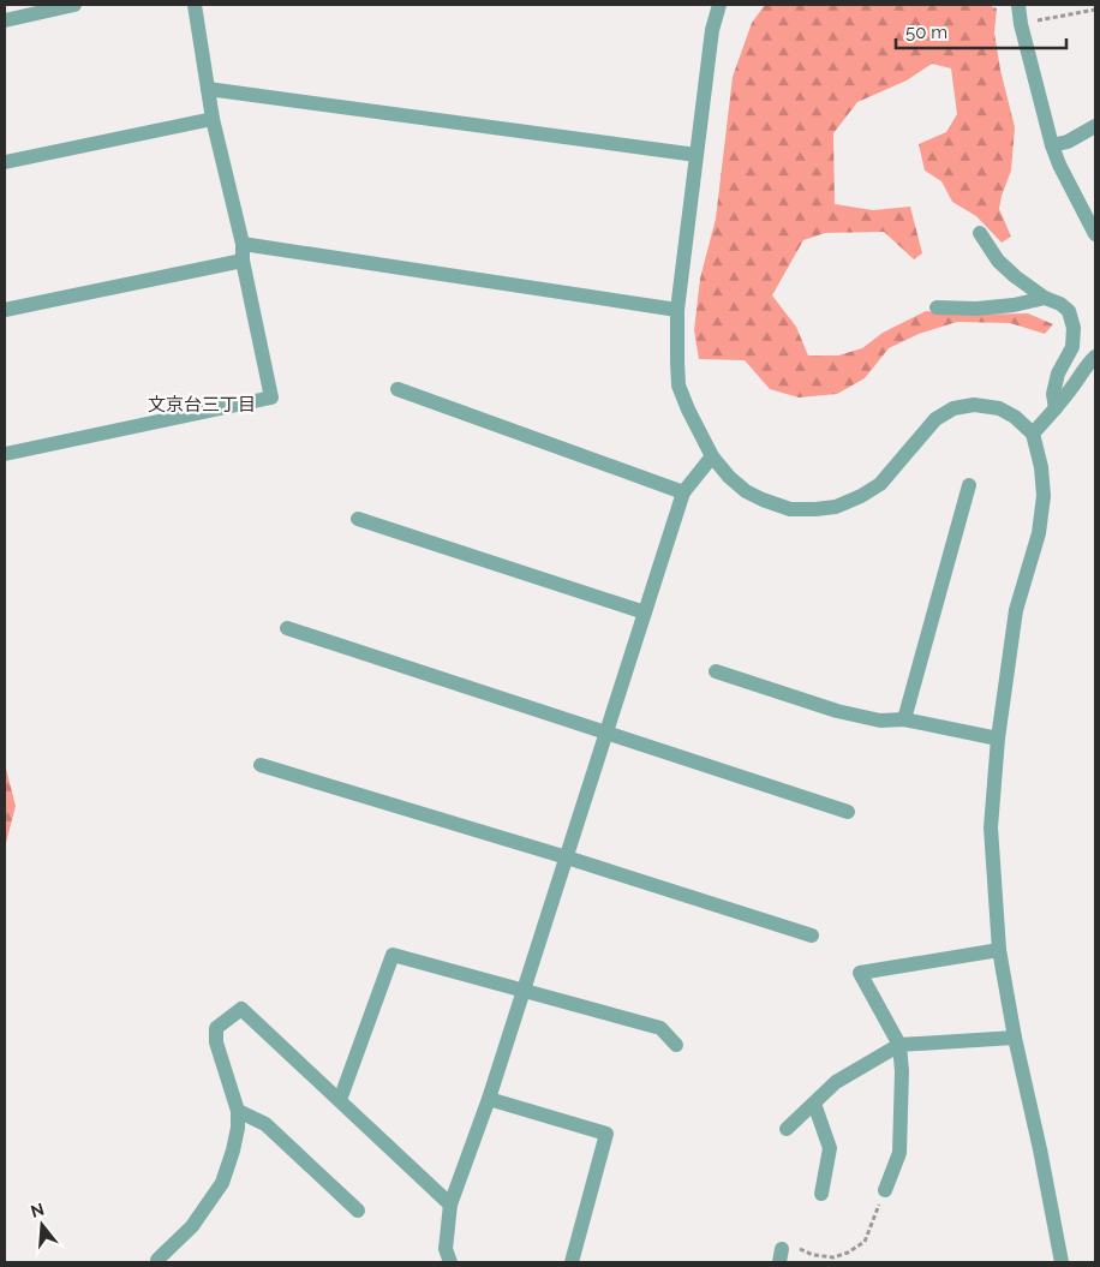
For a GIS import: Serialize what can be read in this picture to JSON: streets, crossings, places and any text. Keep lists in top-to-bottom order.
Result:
{
  "districts": ["文京台三丁目"],
  "scale_bar": "50 m",
  "north": "top"
}
